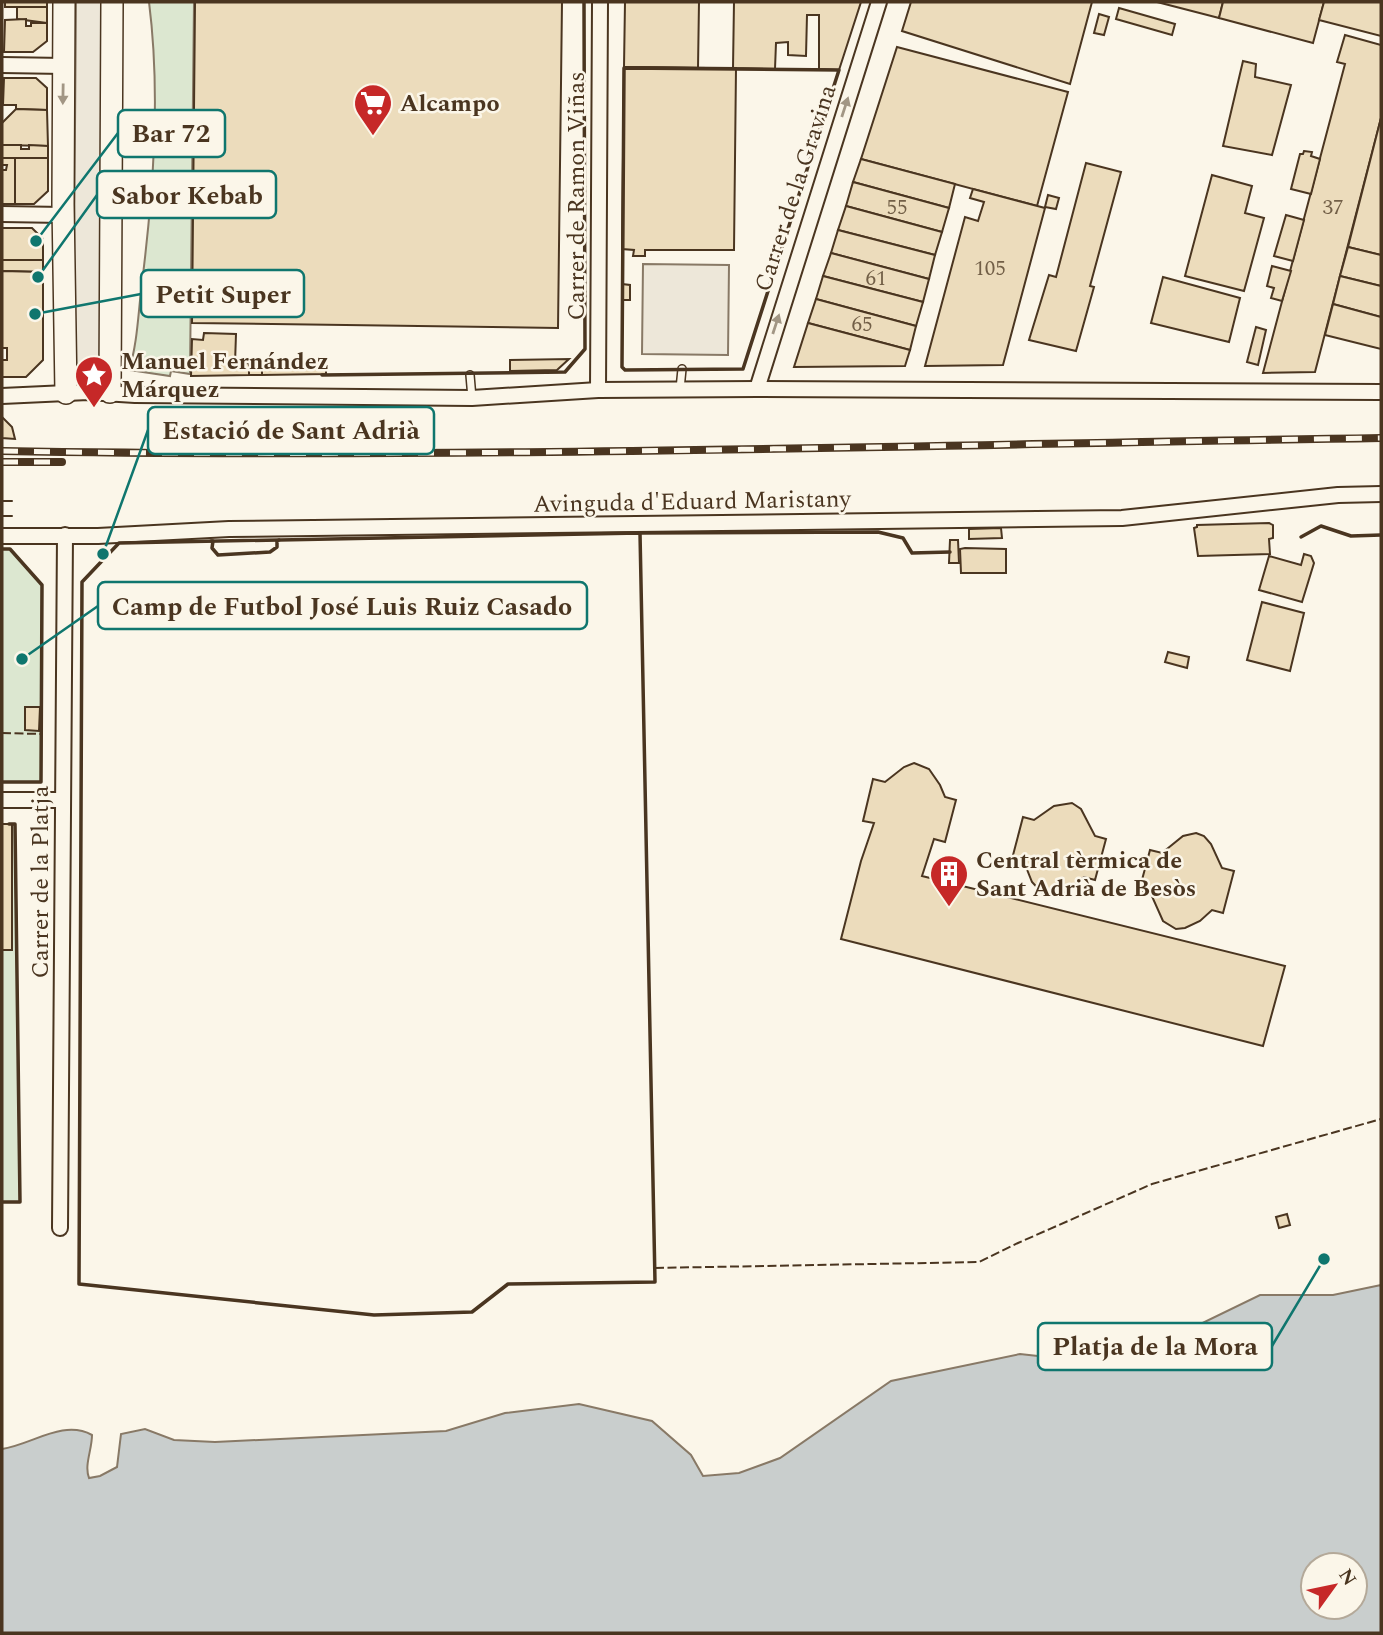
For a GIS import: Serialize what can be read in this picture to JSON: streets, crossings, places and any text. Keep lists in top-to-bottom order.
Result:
{
  "streets": {
    "street": [
      "Carrer de la Gravina",
      "Carrer de Ramon Viñas",
      "Avinguda d'Eduard Maristany",
      "Carrer de la Platja"
    ]
  },
  "crossings": [
    ["Avinguda d'Eduard Maristany", "Carrer de la Platja"]
  ],
  "one_way": ["Carrer de la Gravina"],
  "places": {
    "supermarket": ["Alcampo"],
    "other": [
      "Bar 72",
      "Sabor Kebab",
      "Petit Super",
      "Estació de Sant Adrià",
      "Camp de Futbol José Luis Ruiz Casado",
      "Platja de la Mora"
    ],
    "place": ["Manuel Fernández Márquez"],
    "building": ["Central tèrmica de Sant Adrià de Besòs"]
  },
  "house_numbers": [
    "55",
    "37",
    "105",
    "61",
    "65"
  ],
  "north": "top right"
}
